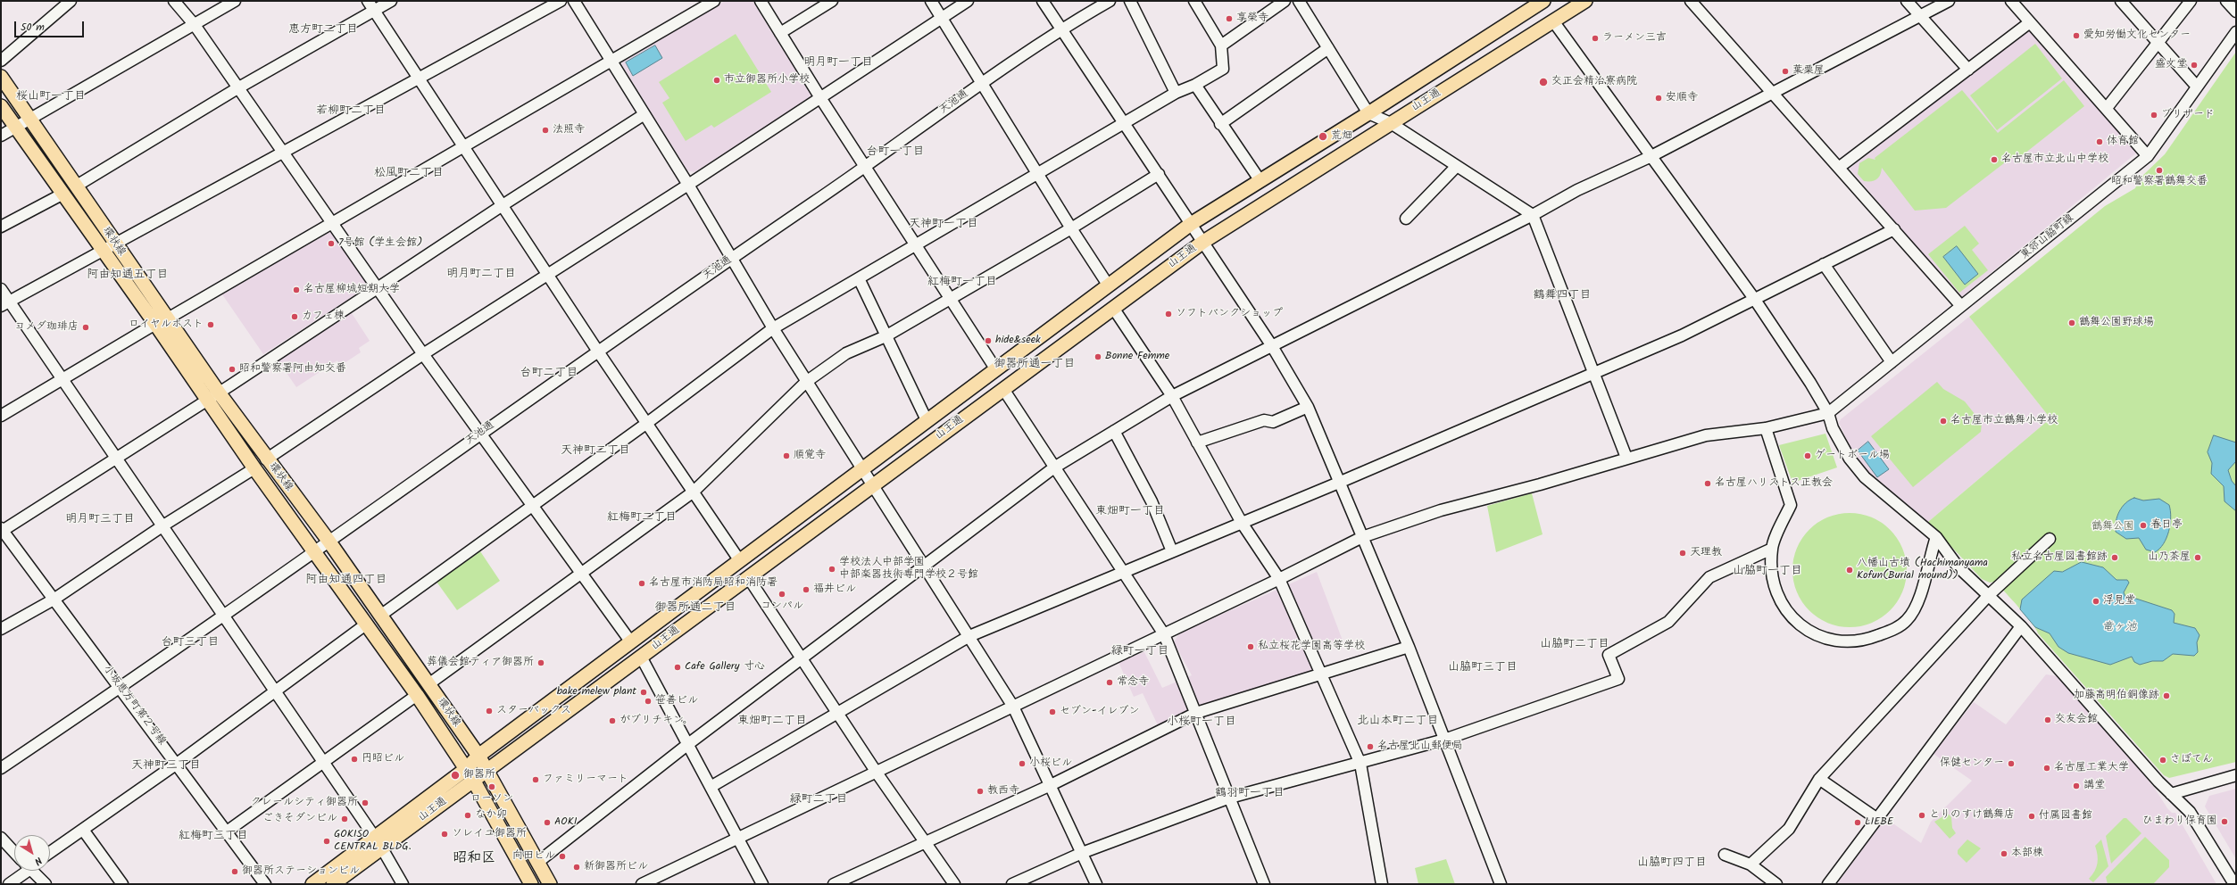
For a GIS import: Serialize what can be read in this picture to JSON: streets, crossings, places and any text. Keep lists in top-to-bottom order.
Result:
{
  "streets": {
    "main road": ["山王通", "環状線"],
    "street": ["天池通", "東郊山脇町線", "小坂恵方町第２号線"]
  },
  "crossings": [
    ["山王通", "環状線"],
    ["天池通", "環状線"],
    ["天池通", "小坂恵方町第２号線"]
  ],
  "districts": [
    "恵方町二丁目",
    "明月町一丁目",
    "桜山町一丁目",
    "若柳町二丁目",
    "台町一丁目",
    "松風町二丁目",
    "天神町一丁目",
    "明月町二丁目",
    "阿由知通五丁目",
    "紅梅町一丁目",
    "鶴舞四丁目",
    "御器所通一丁目",
    "台町二丁目",
    "天神町二丁目",
    "東畑町一丁目",
    "紅梅町二丁目",
    "明月町三丁目",
    "山脇町一丁目",
    "阿由知通四丁目",
    "御器所通二丁目",
    "台町三丁目",
    "山脇町二丁目",
    "緑町一丁目",
    "山脇町三丁目",
    "東畑町二丁目",
    "北山本町二丁目",
    "小桜町一丁目",
    "天神町三丁目",
    "鶴羽町一丁目",
    "緑町二丁目",
    "紅梅町三丁目",
    "昭和区",
    "山脇町四丁目"
  ],
  "water": ["竜ヶ池"],
  "parks": ["鶴舞公園"],
  "places": [
    "享榮寺",
    "愛知労働文化センター",
    "ラーメン三吉",
    "盛文堂",
    "葉栗屋",
    "市立御器所小学校",
    "交正会精治寮病院",
    "安順寺",
    "ブリザード",
    "法照寺",
    "荒畑",
    "体育館",
    "名古屋市立北山中学校",
    "昭和警察署鶴舞交番",
    "7号館 (学生会館)",
    "名古屋柳城短期大学",
    "ソフトバンクショップ",
    "カフェ棟",
    "鶴舞公園野球場",
    "ロイヤルホスト",
    "コメダ珈琲店",
    "hide&seek",
    "Bonne Femme",
    "昭和警察署阿由知交番",
    "名古屋市立鶴舞小学校",
    "順覚寺",
    "ゲートボール場",
    "名古屋ハリストス正教会",
    "春日亭",
    "天理教",
    "私立名古屋図書館跡",
    "山乃茶屋",
    "学校法人中部学園 中部楽器技術専門学校２号館",
    "八幡山古墳 (Hachimanyama Kofun(Burial mound))",
    "名古屋市消防局昭和消防署",
    "福井ビル",
    "コンパル",
    "浮見堂",
    "私立桜花学園高等学校",
    "葬儀会館ティア御器所",
    "Cafe Gallery 寸心",
    "常念寺",
    "bake melew plant",
    "加藤高明伯銅像跡",
    "笹善ビル",
    "スターバックス",
    "セブン-イレブン",
    "交友会館",
    "がブリチキン。",
    "名古屋北山郵便局",
    "円昭ビル",
    "さぼてん",
    "小桜ビル",
    "保健センター",
    "名古屋工業大学",
    "御器所",
    "ファミリーマート",
    "講堂",
    "ローソン",
    "教西寺",
    "クレールシティ御器所",
    "なか卯",
    "とりのすけ鶴舞店",
    "付属図書館",
    "ごきそダンビル",
    "ひまわり保育園",
    "AOKI",
    "LIEBE",
    "ソレイユ御器所",
    "GOKISO CENTRAL BLDG.",
    "本部棟",
    "向田ビル",
    "新御器所ビル",
    "御器所ステーションビル"
  ],
  "scale_bar": "50 m",
  "north": "bottom right"
}
